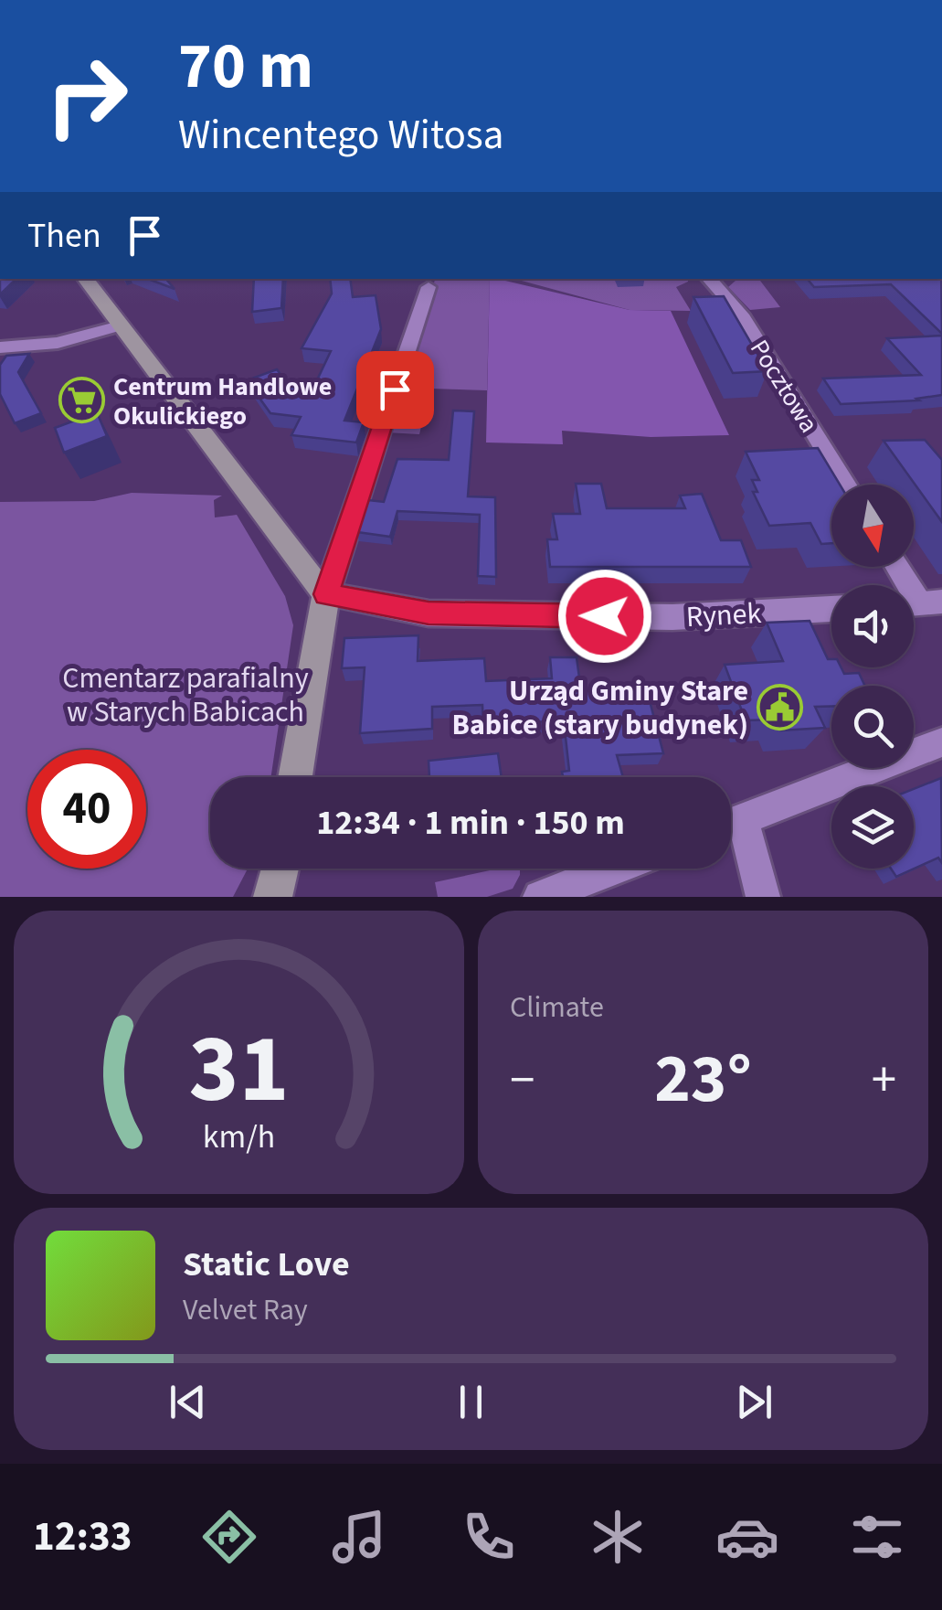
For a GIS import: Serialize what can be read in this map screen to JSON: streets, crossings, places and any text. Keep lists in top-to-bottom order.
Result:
{
  "streets": {
    "street": ["Pocztowa", "Rynek"]
  },
  "parks": ["Cmentarz parafialny w Starych Babicach"],
  "places": {
    "supermarket": ["Centrum Handlowe Okulickiego"],
    "public building": ["Urząd Gminy Stare Babice (stary budynek)"]
  },
  "north": "bottom",
  "page": {
    "turn": ["70 m", "Wincentego Witosa"],
    "then": "Then",
    "limit": "40",
    "trip": "12:34 · 1 min · 150 m",
    "tile": "Climate",
    "heat": ["−", "23°", "+"],
    "song": ["Static Love", "Velvet Ray"],
    "tabs": "12:33",
    "gauge": ["31", "km/h"]
  }
}
